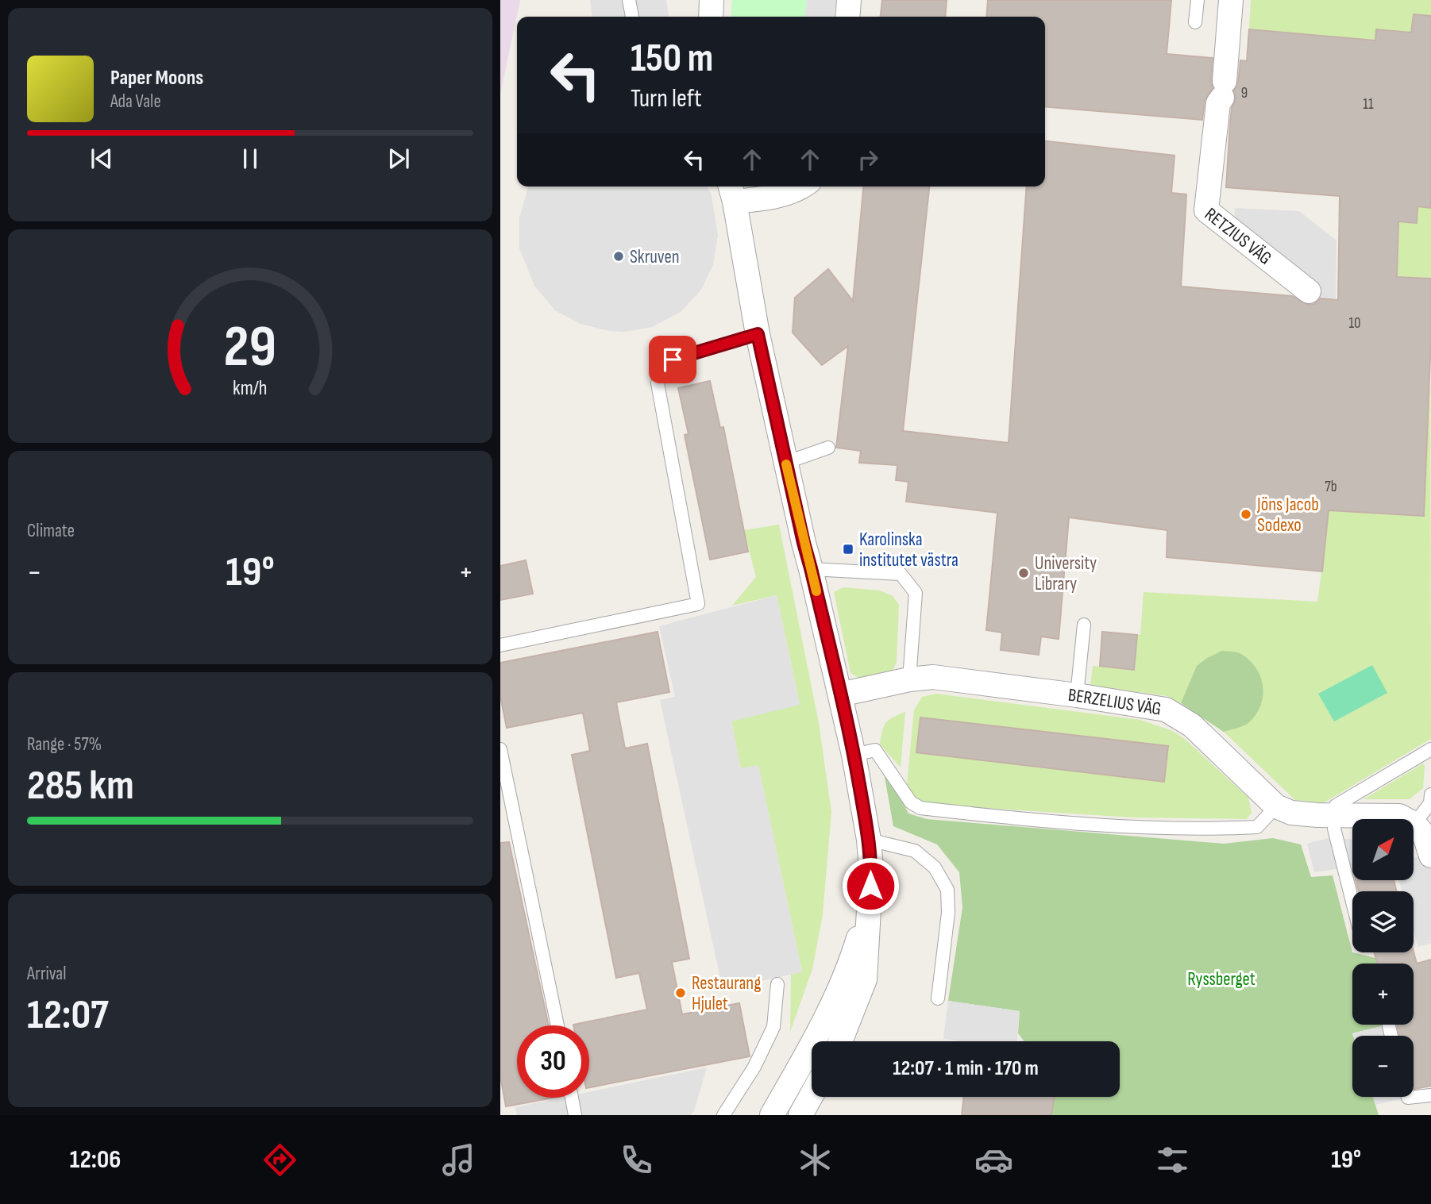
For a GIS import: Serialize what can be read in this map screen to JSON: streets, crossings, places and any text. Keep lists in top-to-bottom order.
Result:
{
  "streets": {
    "street": ["RETZIUS VÄG", "BERZELIUS VÄG"]
  },
  "parks": ["Ryssberget"],
  "places": {
    "other": [
      "Skruven",
      "Jöns Jacob Sodexo",
      "University Library",
      "Restaurang Hjulet"
    ],
    "transit": ["Karolinska institutet västra"]
  },
  "house_numbers": [
    "9",
    "11",
    "10",
    "7b"
  ],
  "north": "top right",
  "page": {
    "turn": ["150 m", "Turn left"],
    "song": ["Paper Moons", "Ada Vale"],
    "tile": [
      "Climate",
      ["Range · 57%", "285 km"],
      ["Arrival", "12:07"]
    ],
    "heat": ["−", "19°", "+"],
    "map_buttons": ["+", "−"],
    "limit": "30",
    "trip": "12:07 · 1 min · 170 m",
    "tabs": ["12:06", "19°"],
    "gauge": ["29", "km/h"]
  }
}
